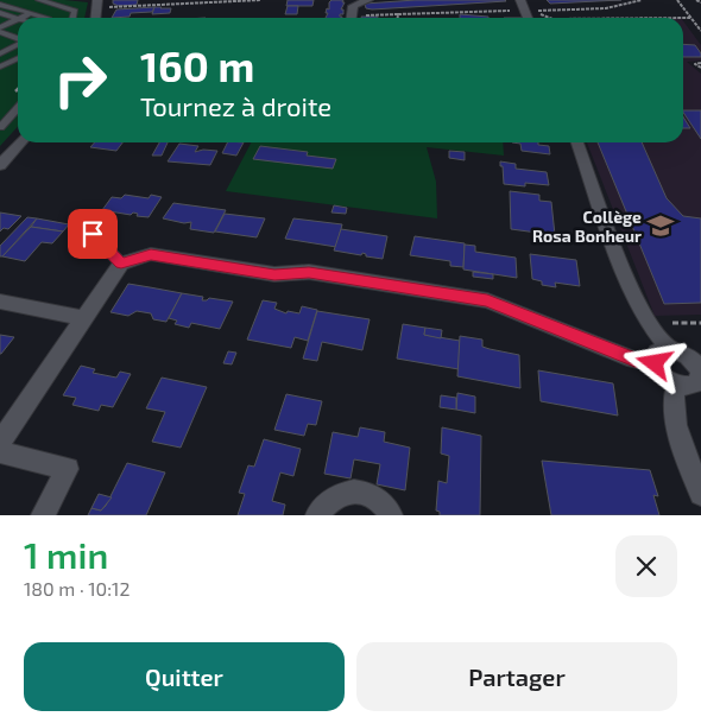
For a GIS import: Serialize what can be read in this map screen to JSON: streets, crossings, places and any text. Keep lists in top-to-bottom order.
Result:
{
  "places": {
    "school or university": ["Collège Rosa Bonheur"]
  },
  "page": {
    "turn": ["160 m", "Tournez à droite"],
    "heading": ["1 min", "180 m · 10:12"],
    "buttons": ["Quitter", "Partager"]
  }
}
